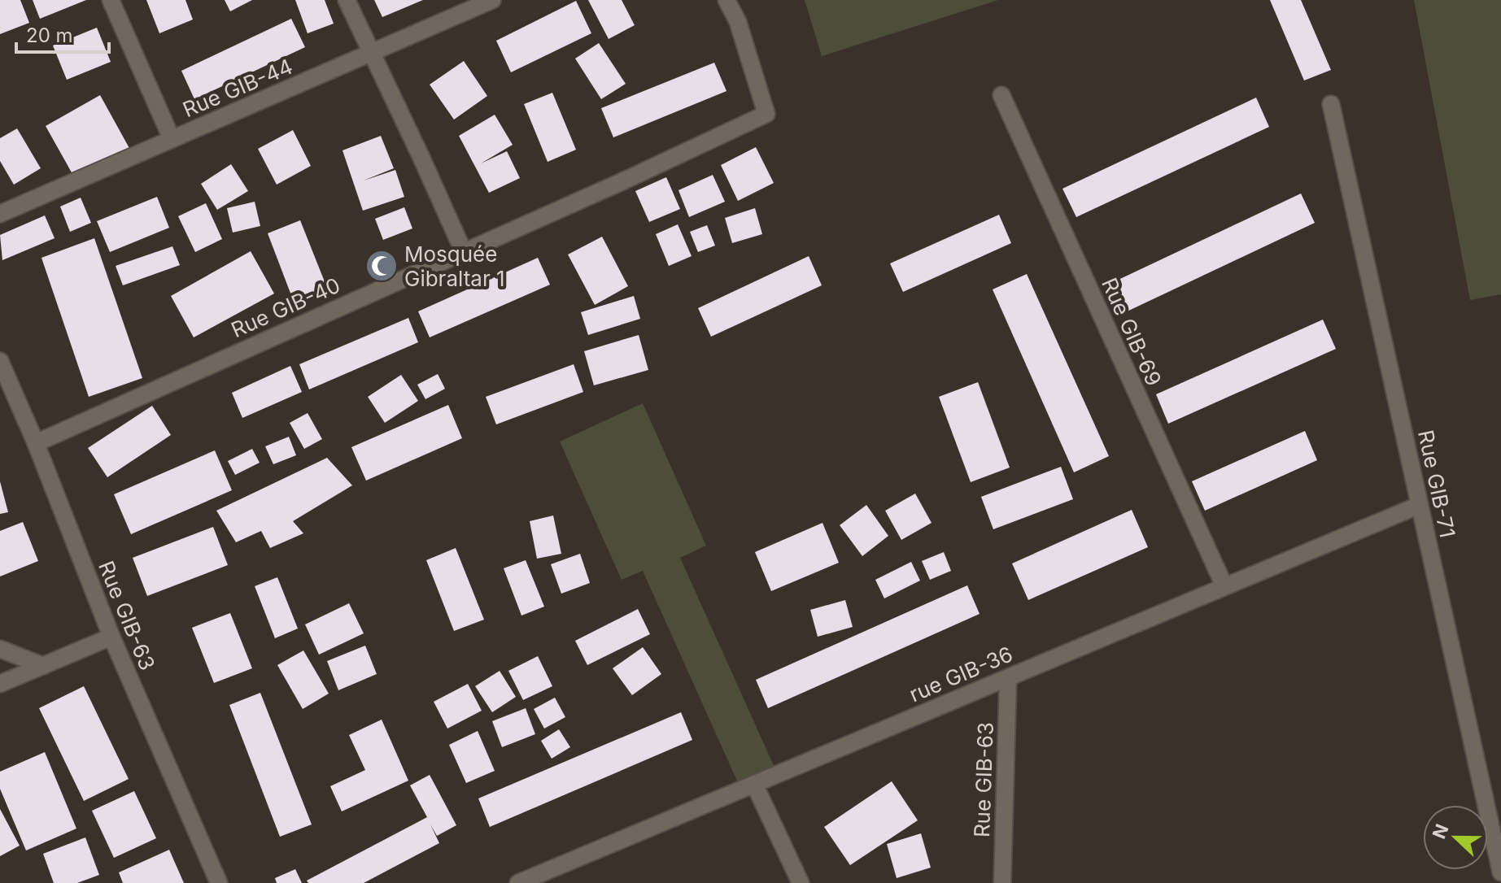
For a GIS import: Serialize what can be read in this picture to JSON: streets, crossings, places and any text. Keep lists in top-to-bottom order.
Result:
{
  "streets": {
    "street": [
      "Rue GIB-44",
      "Rue GIB-40",
      "Rue GIB-69",
      "Rue GIB-71",
      "Rue GIB-63",
      "rue GIB-36"
    ]
  },
  "crossings": [
    ["Rue GIB-40", "Rue GIB-63"],
    ["Rue GIB-69", "rue GIB-36"],
    ["Rue GIB-71", "rue GIB-36"],
    ["Rue GIB-63", "rue GIB-36"]
  ],
  "places": {
    "mosque": ["Mosquée Gibraltar 1"]
  },
  "scale_bar": "20 m",
  "north": "left"
}
